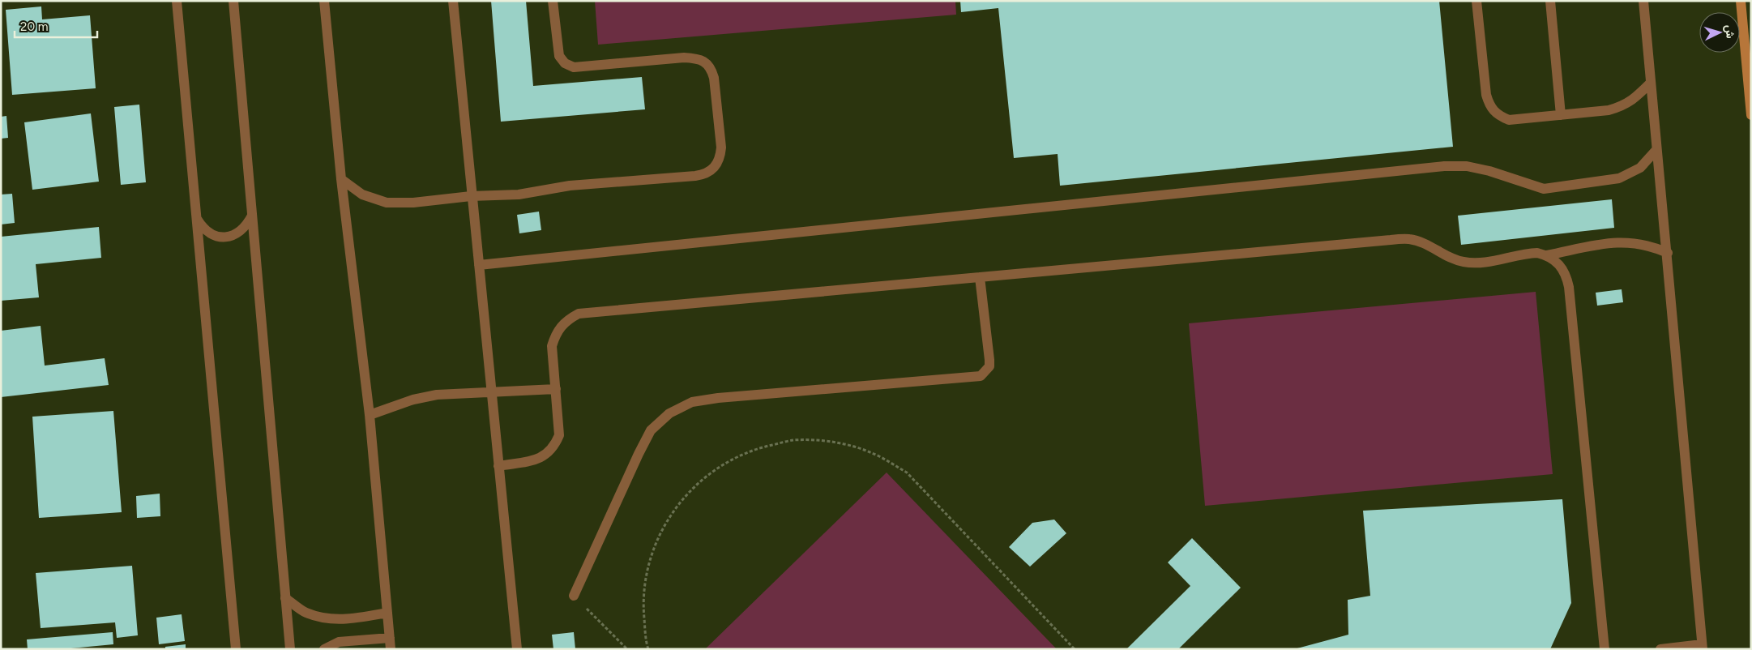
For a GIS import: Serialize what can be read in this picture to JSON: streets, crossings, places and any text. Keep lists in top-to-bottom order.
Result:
{
  "scale_bar": "20 m",
  "north": "right"
}
